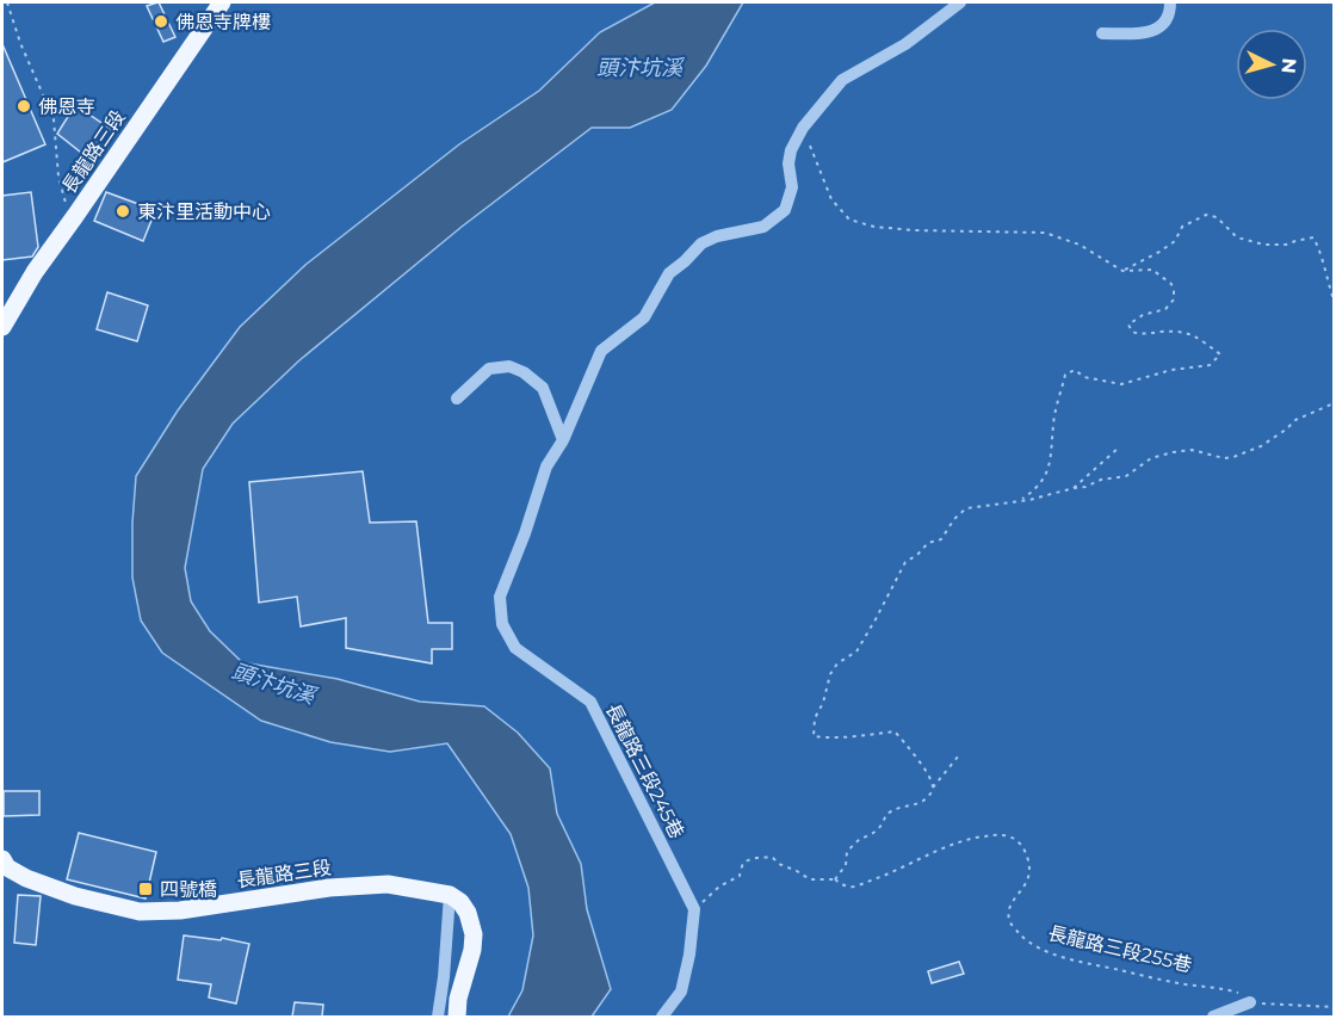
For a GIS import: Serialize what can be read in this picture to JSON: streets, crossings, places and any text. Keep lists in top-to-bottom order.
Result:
{
  "streets": {
    "main road": ["長龍路三段"],
    "lane": ["長龍路三段245巷"],
    "path": ["長龍路三段255巷"]
  },
  "water": ["頭汴坑溪"],
  "places": {
    "other": ["佛恩寺牌樓", "佛恩寺", "東汴里活動中心"],
    "transit": ["四號橋"]
  },
  "north": "right"
}
